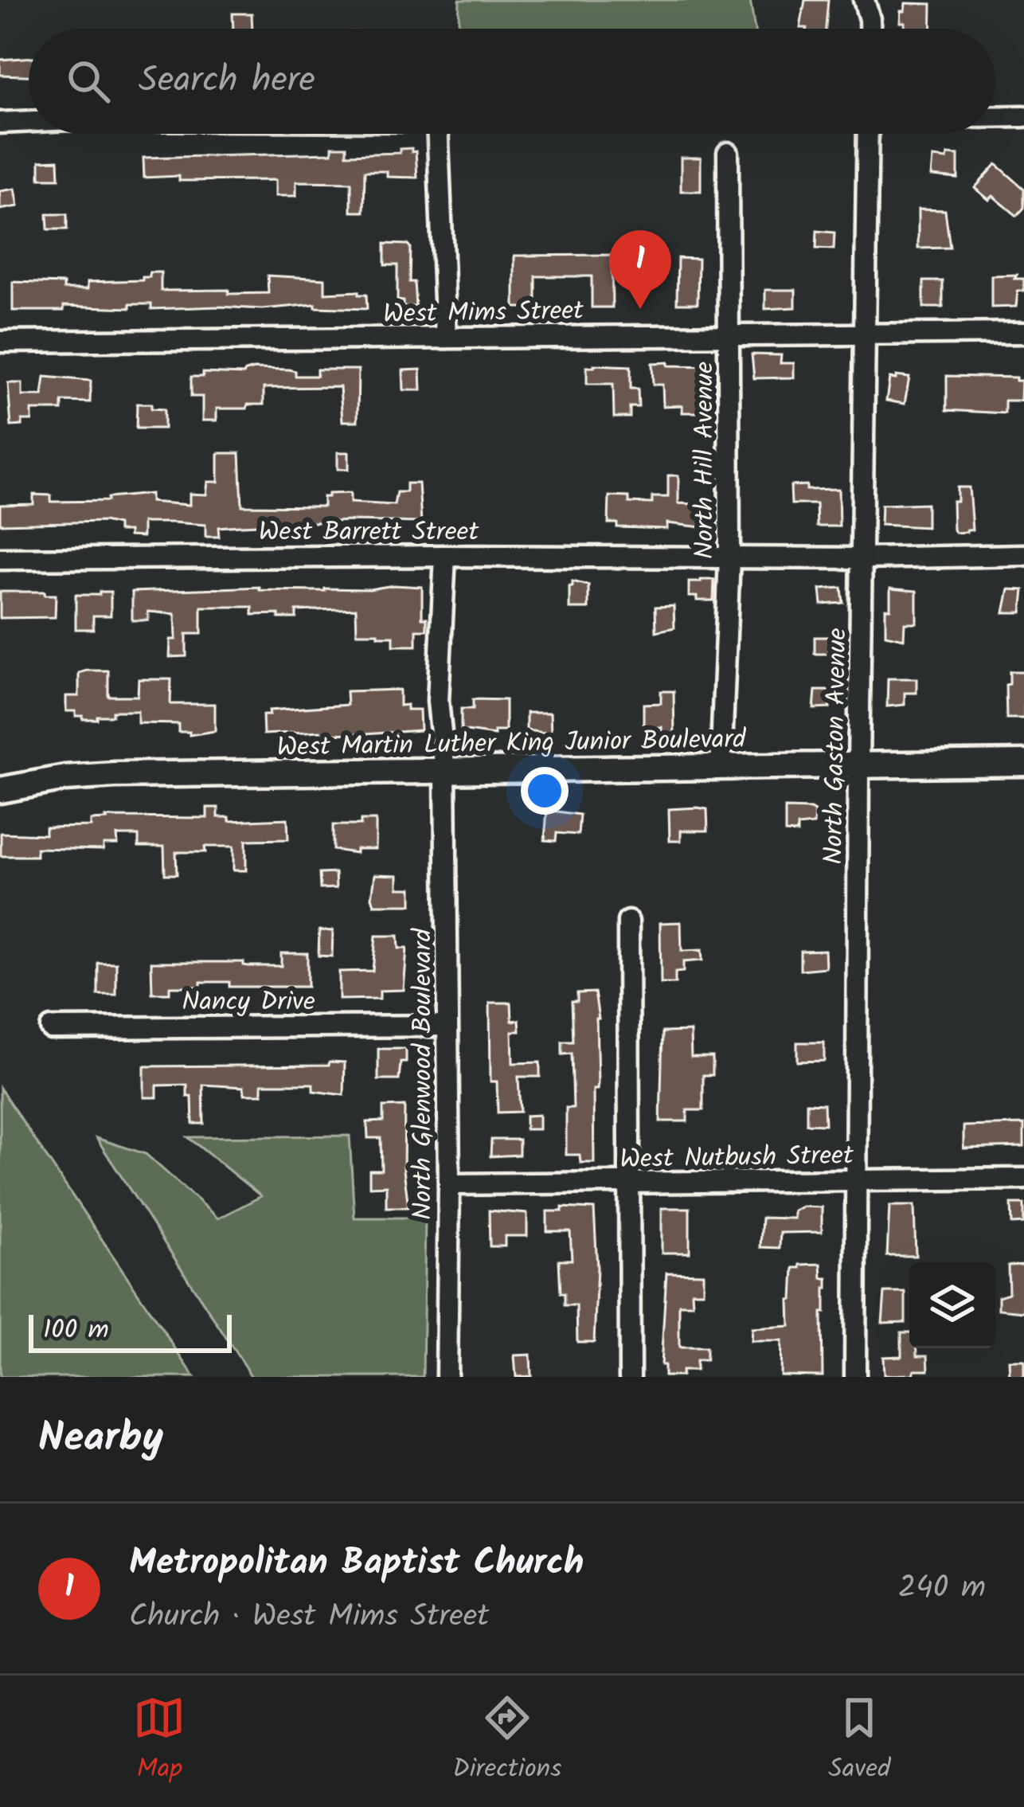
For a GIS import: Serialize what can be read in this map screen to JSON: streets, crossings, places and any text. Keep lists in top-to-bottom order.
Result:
{
  "streets": {
    "main road": ["West Martin Luther King Junior Boulevard"],
    "street": [
      "West Mims Street",
      "North Hill Avenue",
      "West Barrett Street",
      "North Gaston Avenue",
      "Nancy Drive",
      "North Glenwood Boulevard",
      "West Nutbush Street"
    ]
  },
  "crossings": [
    ["West Mims Street", "North Hill Avenue"],
    ["West Mims Street", "North Gaston Avenue"],
    ["North Hill Avenue", "West Barrett Street"],
    ["North Hill Avenue", "West Martin Luther King Junior Boulevard"],
    ["West Barrett Street", "North Gaston Avenue"],
    ["West Barrett Street", "North Glenwood Boulevard"],
    ["West Martin Luther King Junior Boulevard", "North Gaston Avenue"],
    ["West Martin Luther King Junior Boulevard", "North Glenwood Boulevard"],
    ["North Gaston Avenue", "West Nutbush Street"],
    ["Nancy Drive", "North Glenwood Boulevard"],
    ["North Glenwood Boulevard", "West Nutbush Street"]
  ],
  "scale_bar": "100 m",
  "page": {
    "search": "Search here",
    "pins": "1",
    "scale": "100 m",
    "heading": "Nearby",
    "list": [
      {
        "mark": "1",
        "name": "Metropolitan Baptist Church",
        "note": "Church · West Mims Street",
        "value": "240 m"
      }
    ],
    "nav": ["Map", "Directions", "Saved"]
  }
}
